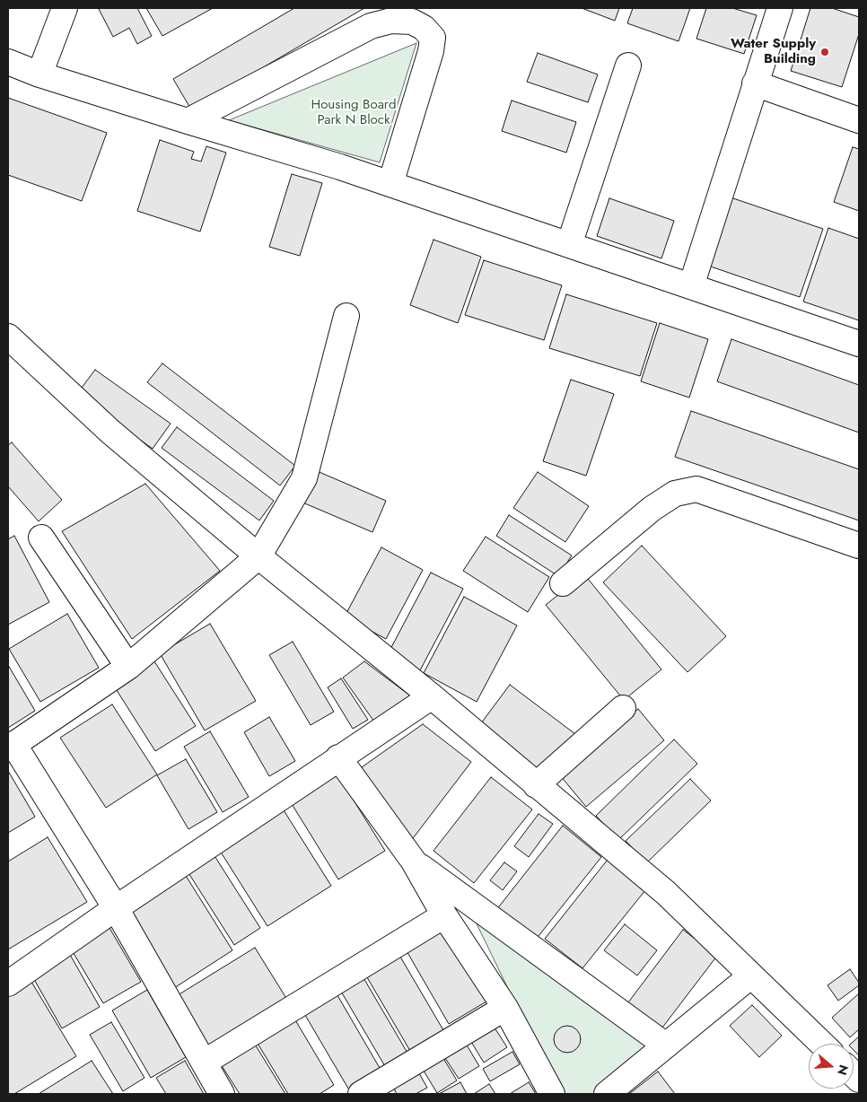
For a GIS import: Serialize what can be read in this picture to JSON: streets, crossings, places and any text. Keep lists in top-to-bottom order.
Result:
{
  "parks": ["Housing Board Park N Block"],
  "places": ["Water Supply Building"],
  "north": "right"
}
